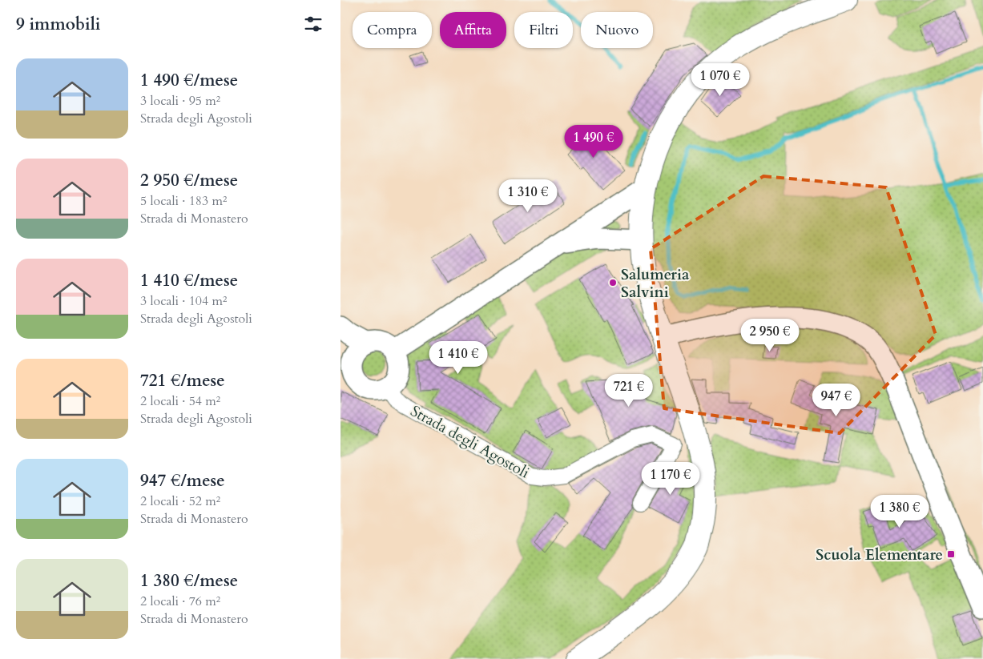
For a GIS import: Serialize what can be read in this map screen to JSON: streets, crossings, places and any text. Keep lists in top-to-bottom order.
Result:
{
  "streets": {
    "street": ["Strada degli Agostoli"]
  },
  "places": {
    "other": ["Salumeria Salvini"],
    "transit": ["Scuola Elementare"]
  },
  "page": {
    "heading": "9 immobili",
    "chip": [
      "Compra",
      "Affitta",
      "Filtri",
      "Nuovo"
    ],
    "list": [
      {
        "name": "1 490 €/mese",
        "note": "3 locali · 95 m² · Strada degli Agostoli"
      },
      {
        "name": "2 950 €/mese",
        "note": "5 locali · 183 m² · Strada di Monastero"
      },
      {
        "name": "1 410 €/mese",
        "note": "3 locali · 104 m² · Strada degli Agostoli"
      },
      {
        "name": "721 €/mese",
        "note": "2 locali · 54 m² · Strada degli Agostoli"
      },
      {
        "name": "947 €/mese",
        "note": "2 locali · 52 m² · Strada di Monastero"
      },
      {
        "name": "1 380 €/mese",
        "note": "2 locali · 76 m² · Strada di Monastero"
      }
    ],
    "price": [
      "1 070 €",
      "1 490 €",
      "1 310 €",
      "2 950 €",
      "1 410 €",
      "721 €",
      "947 €",
      "1 170 €",
      "1 380 €"
    ]
  }
}
